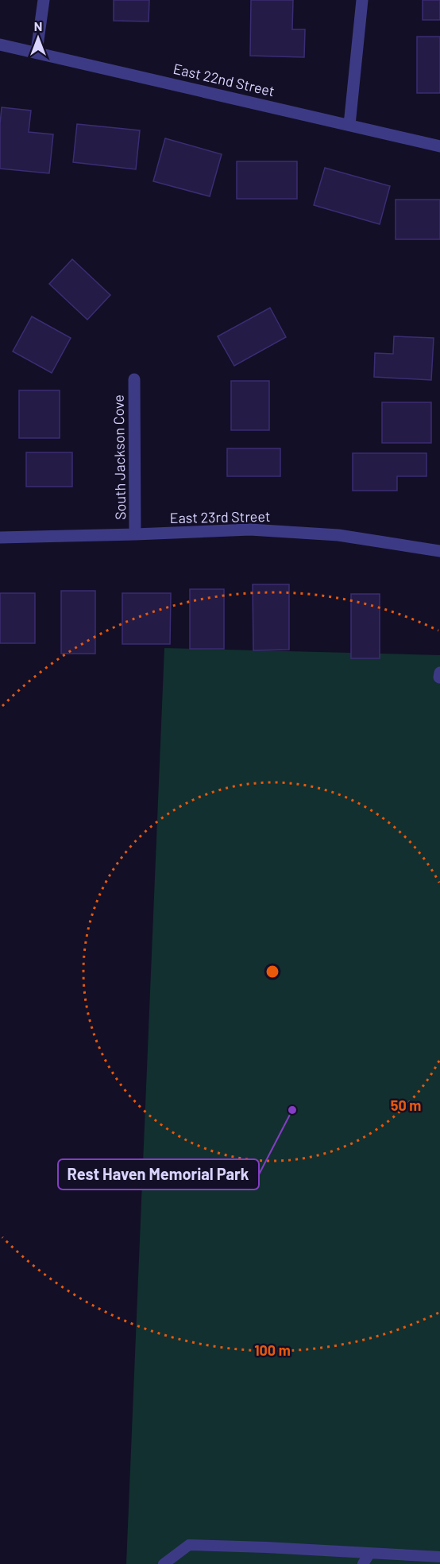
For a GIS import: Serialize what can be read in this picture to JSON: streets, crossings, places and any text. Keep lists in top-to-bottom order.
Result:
{
  "streets": {
    "street": ["East 22nd Street", "South Jackson Cove", "East 23rd Street"]
  },
  "crossings": [
    ["South Jackson Cove", "East 23rd Street"]
  ],
  "places": ["Rest Haven Memorial Park"],
  "north": "top",
  "rings": ["50 m", "100 m"]
}
